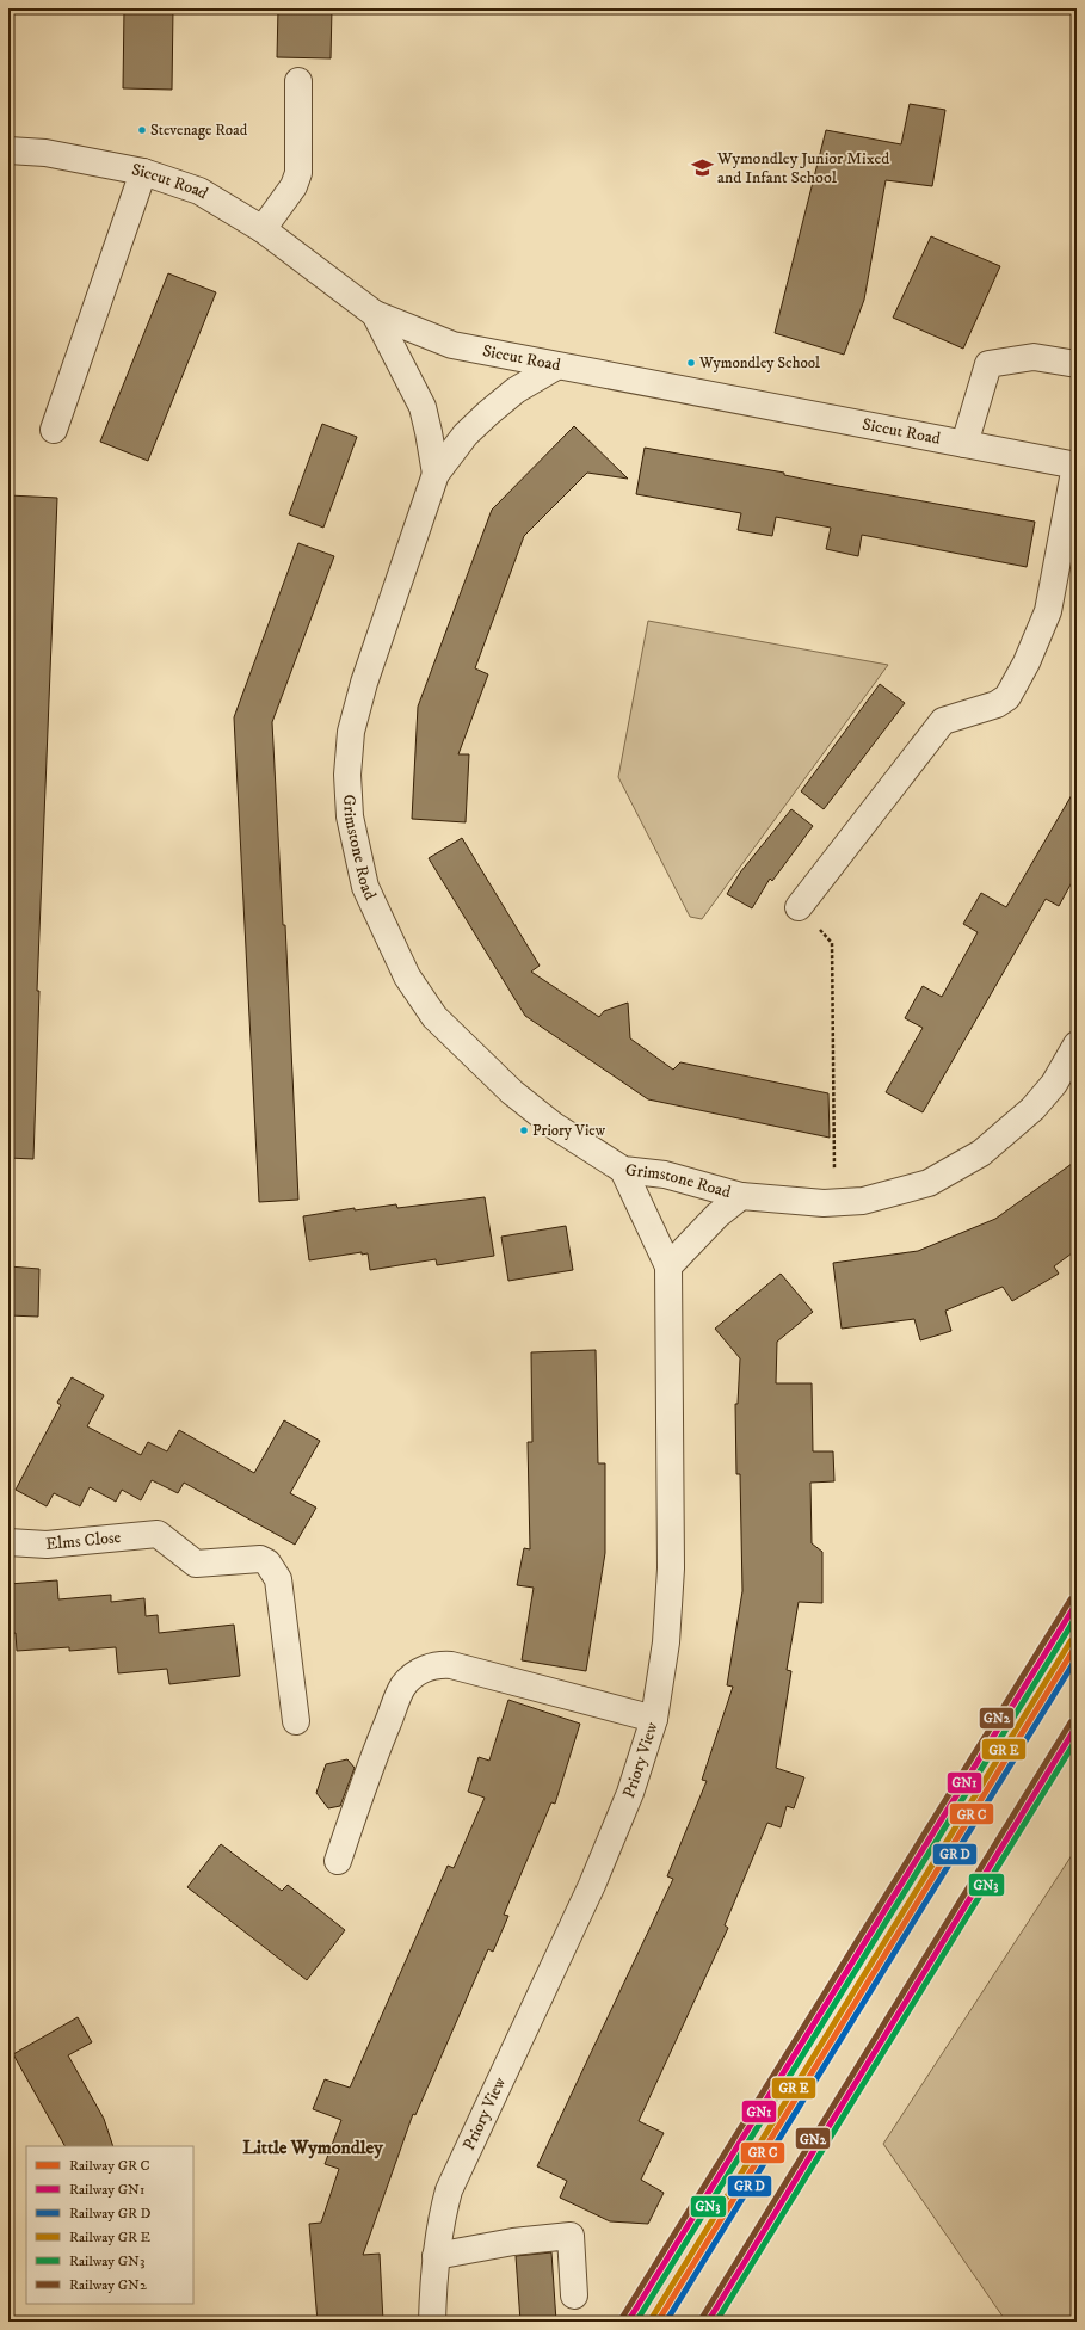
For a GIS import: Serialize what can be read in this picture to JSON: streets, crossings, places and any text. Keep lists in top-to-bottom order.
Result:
{
  "streets": {
    "street": [
      "Siccut Road",
      "Grimstone Road",
      "Elms Close",
      "Priory View"
    ]
  },
  "crossings": [
    ["Siccut Road", "Grimstone Road"],
    ["Grimstone Road", "Priory View"]
  ],
  "districts": ["Little Wymondley"],
  "places": {
    "other": ["Stevenage Road", "Wymondley School", "Priory View"],
    "school or university": ["Wymondley Junior Mixed and Infant School"]
  },
  "lines": ["rail line GN2", "rail line GN1", "rail line GN3"],
  "legend": [
    "Railway GR C",
    "Railway GN1",
    "Railway GR D",
    "Railway GR E",
    "Railway GN3",
    "Railway GN2"
  ]
}
